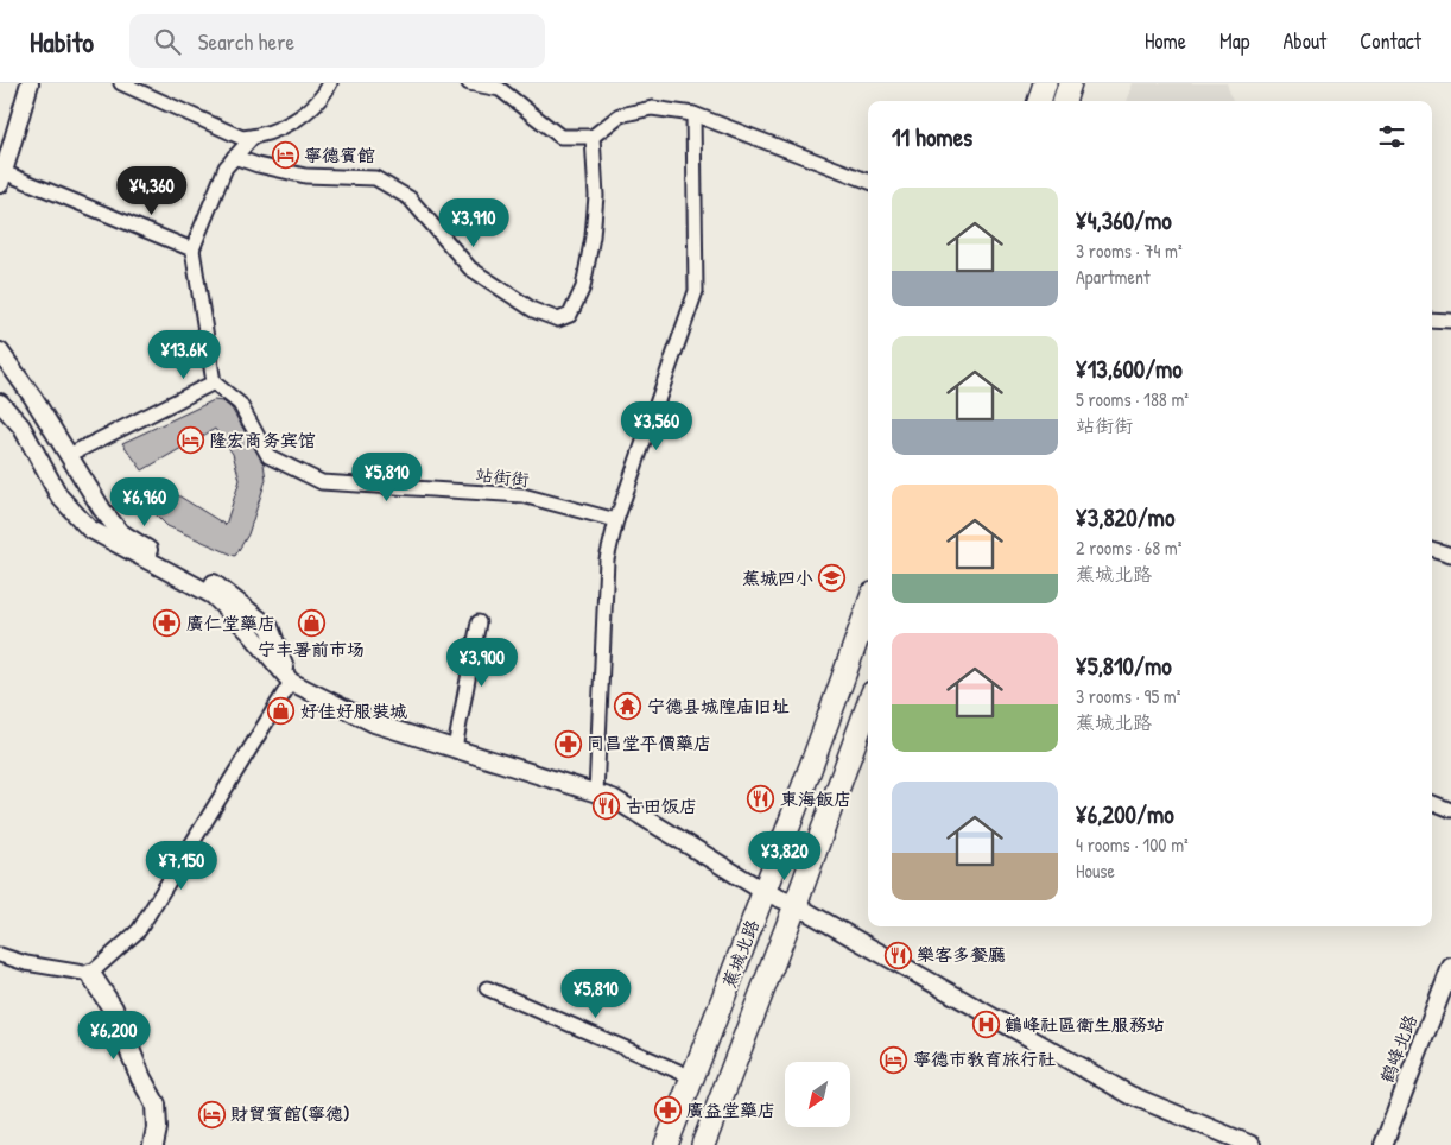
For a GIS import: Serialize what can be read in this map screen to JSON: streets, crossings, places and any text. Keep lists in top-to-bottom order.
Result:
{
  "streets": {
    "highway": ["蕉城北路"],
    "street": ["站街街", "鹤峰北路"]
  },
  "places": {
    "hotel": [
      "寧德賓館",
      "隆宏商务宾馆",
      "寧德市教育旅行社",
      "財貿賓館(寧德)"
    ],
    "school or university": ["蕉城四小"],
    "shop": ["宁丰署前市场", "好佳好服裝城"],
    "pharmacy": ["廣仁堂藥店", "同昌堂平價藥店", "廣益堂藥店"],
    "temple": ["宁德县城隍庙旧址"],
    "restaurant": ["東海飯店", "古田饭店", "樂客多餐廳"],
    "hospital": ["鶴峰社區衛生服務站"]
  },
  "north": "bottom left",
  "page": {
    "header": "Habito",
    "search": "Search here",
    "nav": [
      "Home",
      "Map",
      "About",
      "Contact"
    ],
    "heading": "11 homes",
    "price": [
      "¥4,360",
      "¥3,910",
      "¥13.6K",
      "¥3,560",
      "¥5,810",
      "¥6,960",
      "¥3,900",
      "¥3,820",
      "¥7,150",
      "¥5,810",
      "¥6,200"
    ],
    "list": [
      {
        "name": "¥4,360/mo",
        "note": "3 rooms · 74 m² · Apartment"
      },
      {
        "name": "¥13,600/mo",
        "note": "5 rooms · 188 m² · 站街街"
      },
      {
        "name": "¥3,820/mo",
        "note": "2 rooms · 68 m² · 蕉城北路"
      },
      {
        "name": "¥5,810/mo",
        "note": "3 rooms · 95 m² · 蕉城北路"
      },
      {
        "name": "¥6,200/mo",
        "note": "4 rooms · 100 m² · House"
      }
    ]
  }
}
